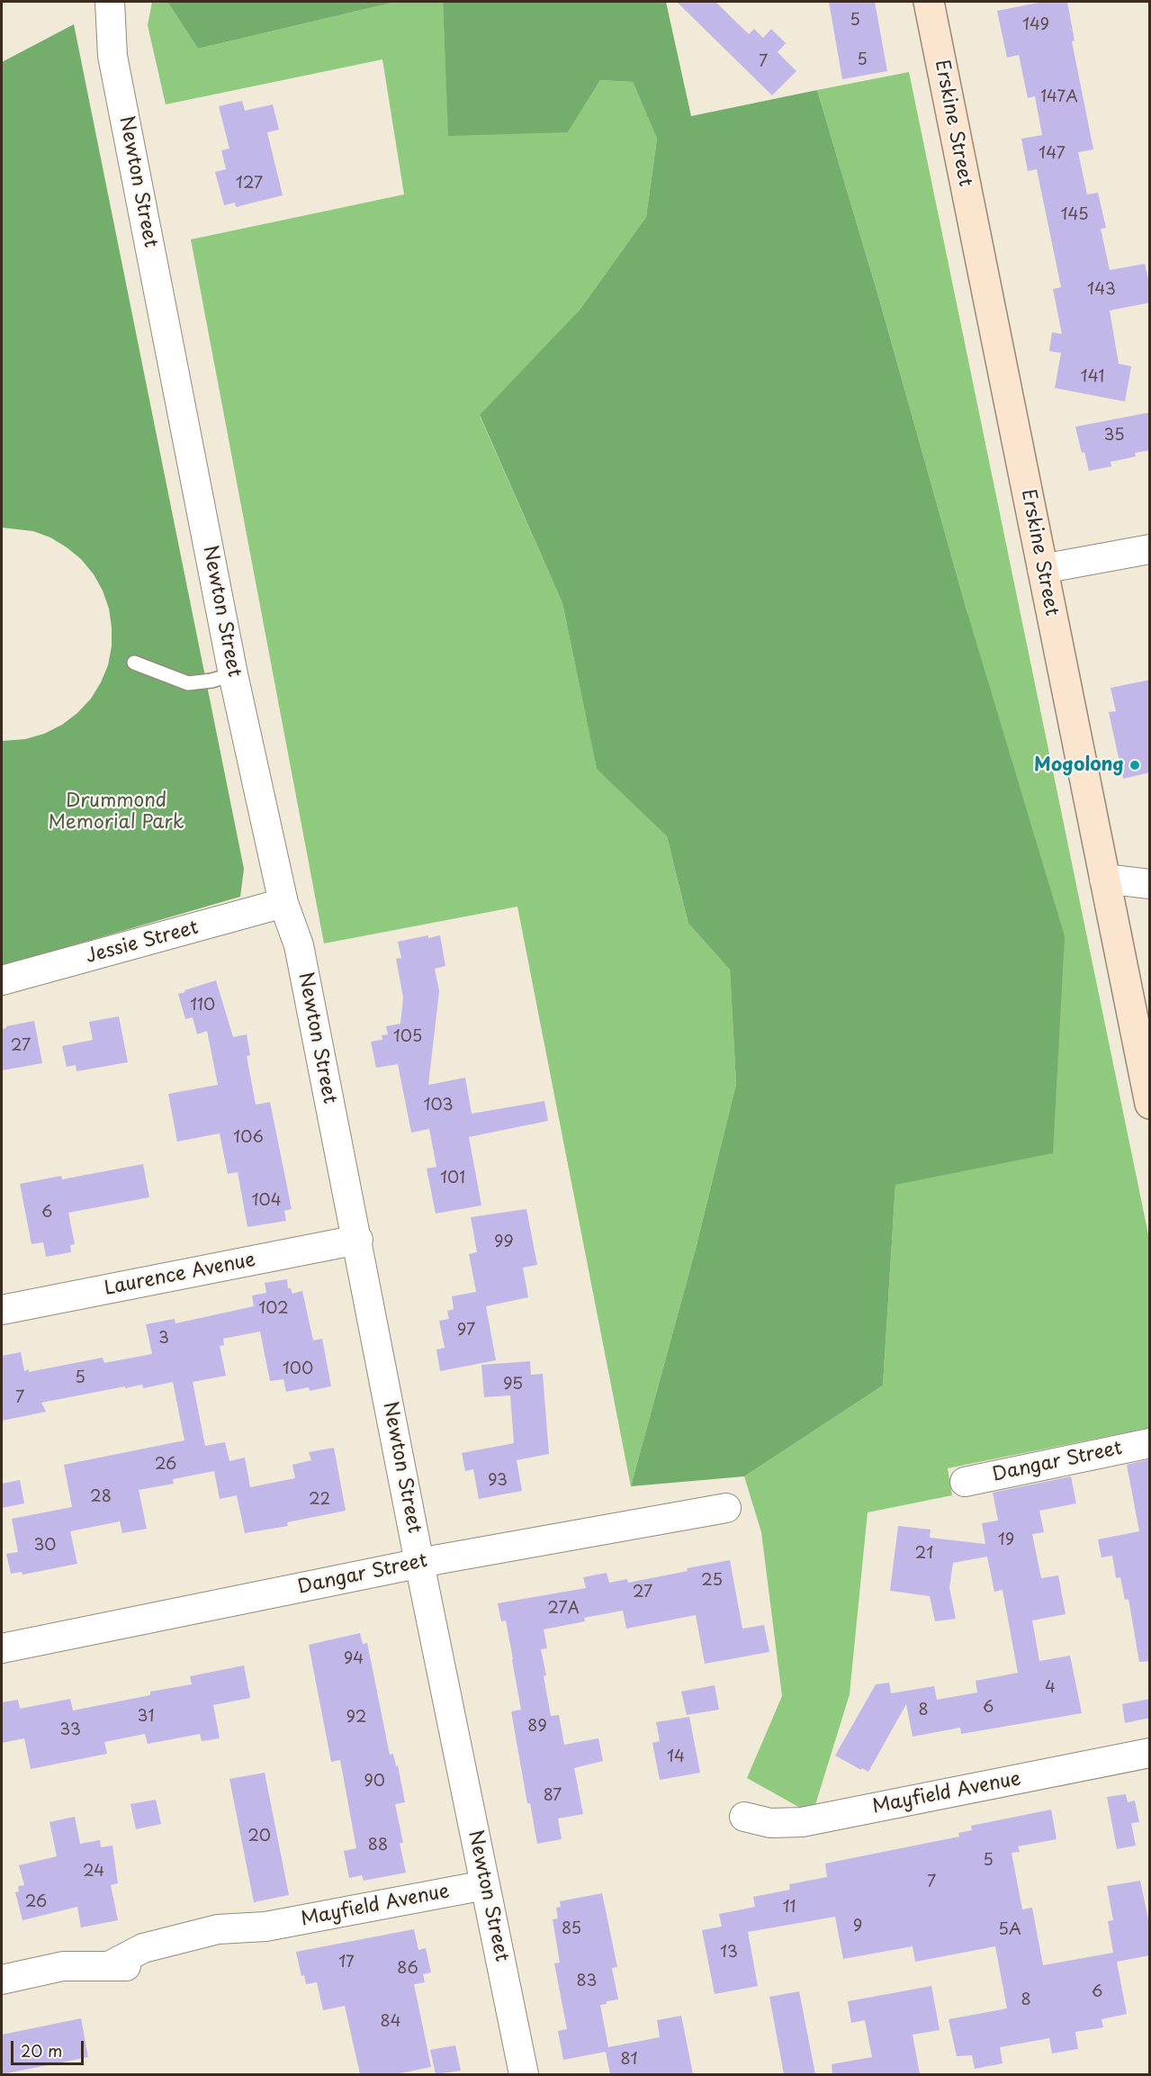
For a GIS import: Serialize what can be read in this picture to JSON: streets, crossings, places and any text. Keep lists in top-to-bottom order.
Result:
{
  "streets": {
    "street": [
      "Erskine Street",
      "Newton Street",
      "Jessie Street",
      "Laurence Avenue",
      "Dangar Street",
      "Mayfield Avenue"
    ]
  },
  "crossings": [
    ["Newton Street", "Jessie Street"],
    ["Newton Street", "Laurence Avenue"],
    ["Newton Street", "Dangar Street"],
    ["Newton Street", "Mayfield Avenue"]
  ],
  "parks": ["Drummond Memorial Park"],
  "places": ["Mogolong"],
  "house_numbers": [
    "5",
    "149",
    "5",
    "7",
    "147A",
    "147",
    "127",
    "145",
    "143",
    "141",
    "35",
    "110",
    "105",
    "27",
    "103",
    "106",
    "101",
    "104",
    "6",
    "99",
    "102",
    "97",
    "3",
    "100",
    "5",
    "95",
    "7",
    "26",
    "93",
    "28",
    "22",
    "19",
    "30",
    "21",
    "25",
    "27",
    "27A",
    "94",
    "4",
    "6",
    "8",
    "31",
    "92",
    "89",
    "33",
    "14",
    "90",
    "87",
    "20",
    "88",
    "5",
    "24",
    "7",
    "26",
    "11",
    "9",
    "85",
    "5A",
    "13",
    "17",
    "86",
    "83",
    "6",
    "8",
    "84",
    "81"
  ],
  "scale_bar": "20 m"
}
